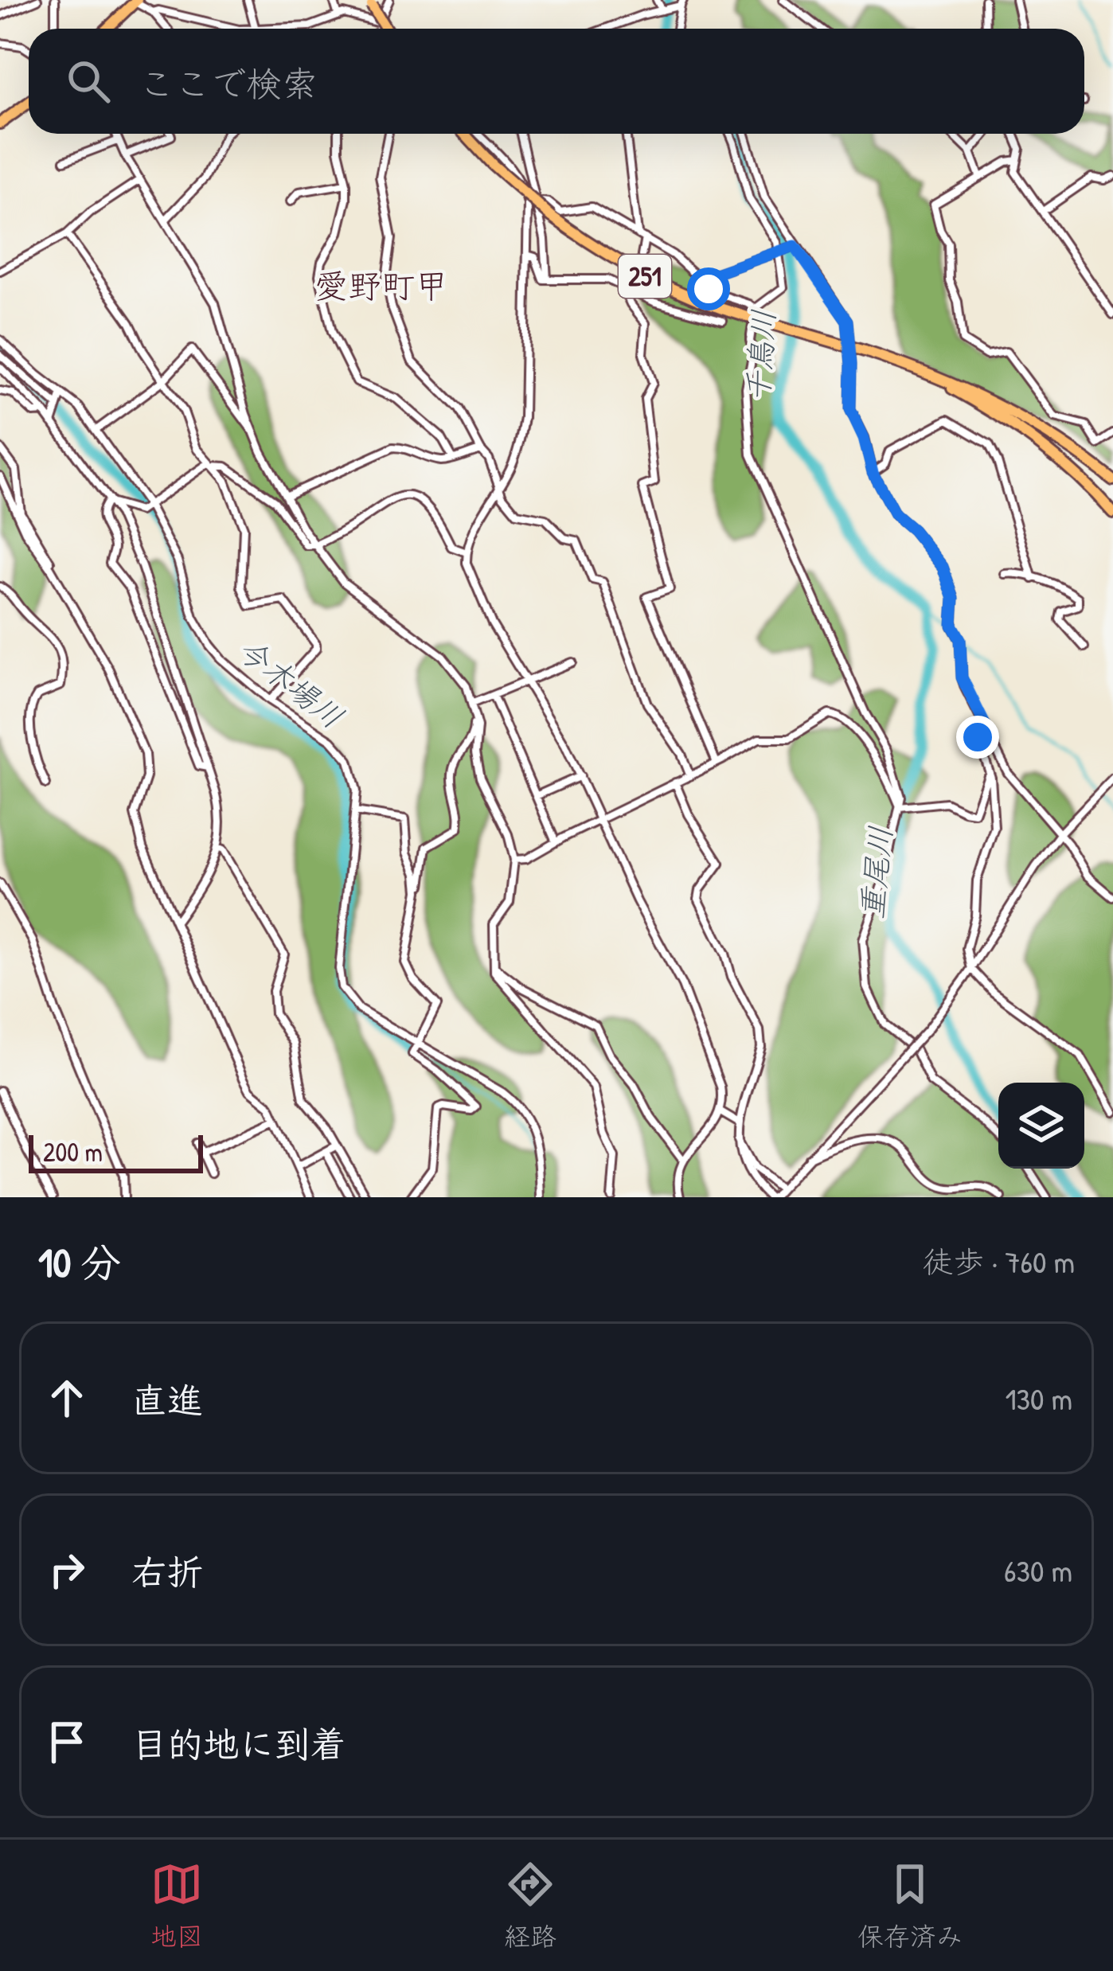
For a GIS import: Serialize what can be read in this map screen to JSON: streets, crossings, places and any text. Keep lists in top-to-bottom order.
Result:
{
  "streets": {
    "highway": ["251"]
  },
  "districts": ["愛野町甲"],
  "water": ["千鳥川", "今木場川", "重尾川"],
  "scale_bar": "200 m",
  "page": {
    "search": "ここで検索",
    "scale": "200 m",
    "heading": ["10 分", "徒歩 · 760 m"],
    "list": [
      ["直進", "130 m"],
      ["右折", "630 m"],
      "目的地に到着"
    ],
    "nav": ["地図", "経路", "保存済み"]
  }
}
